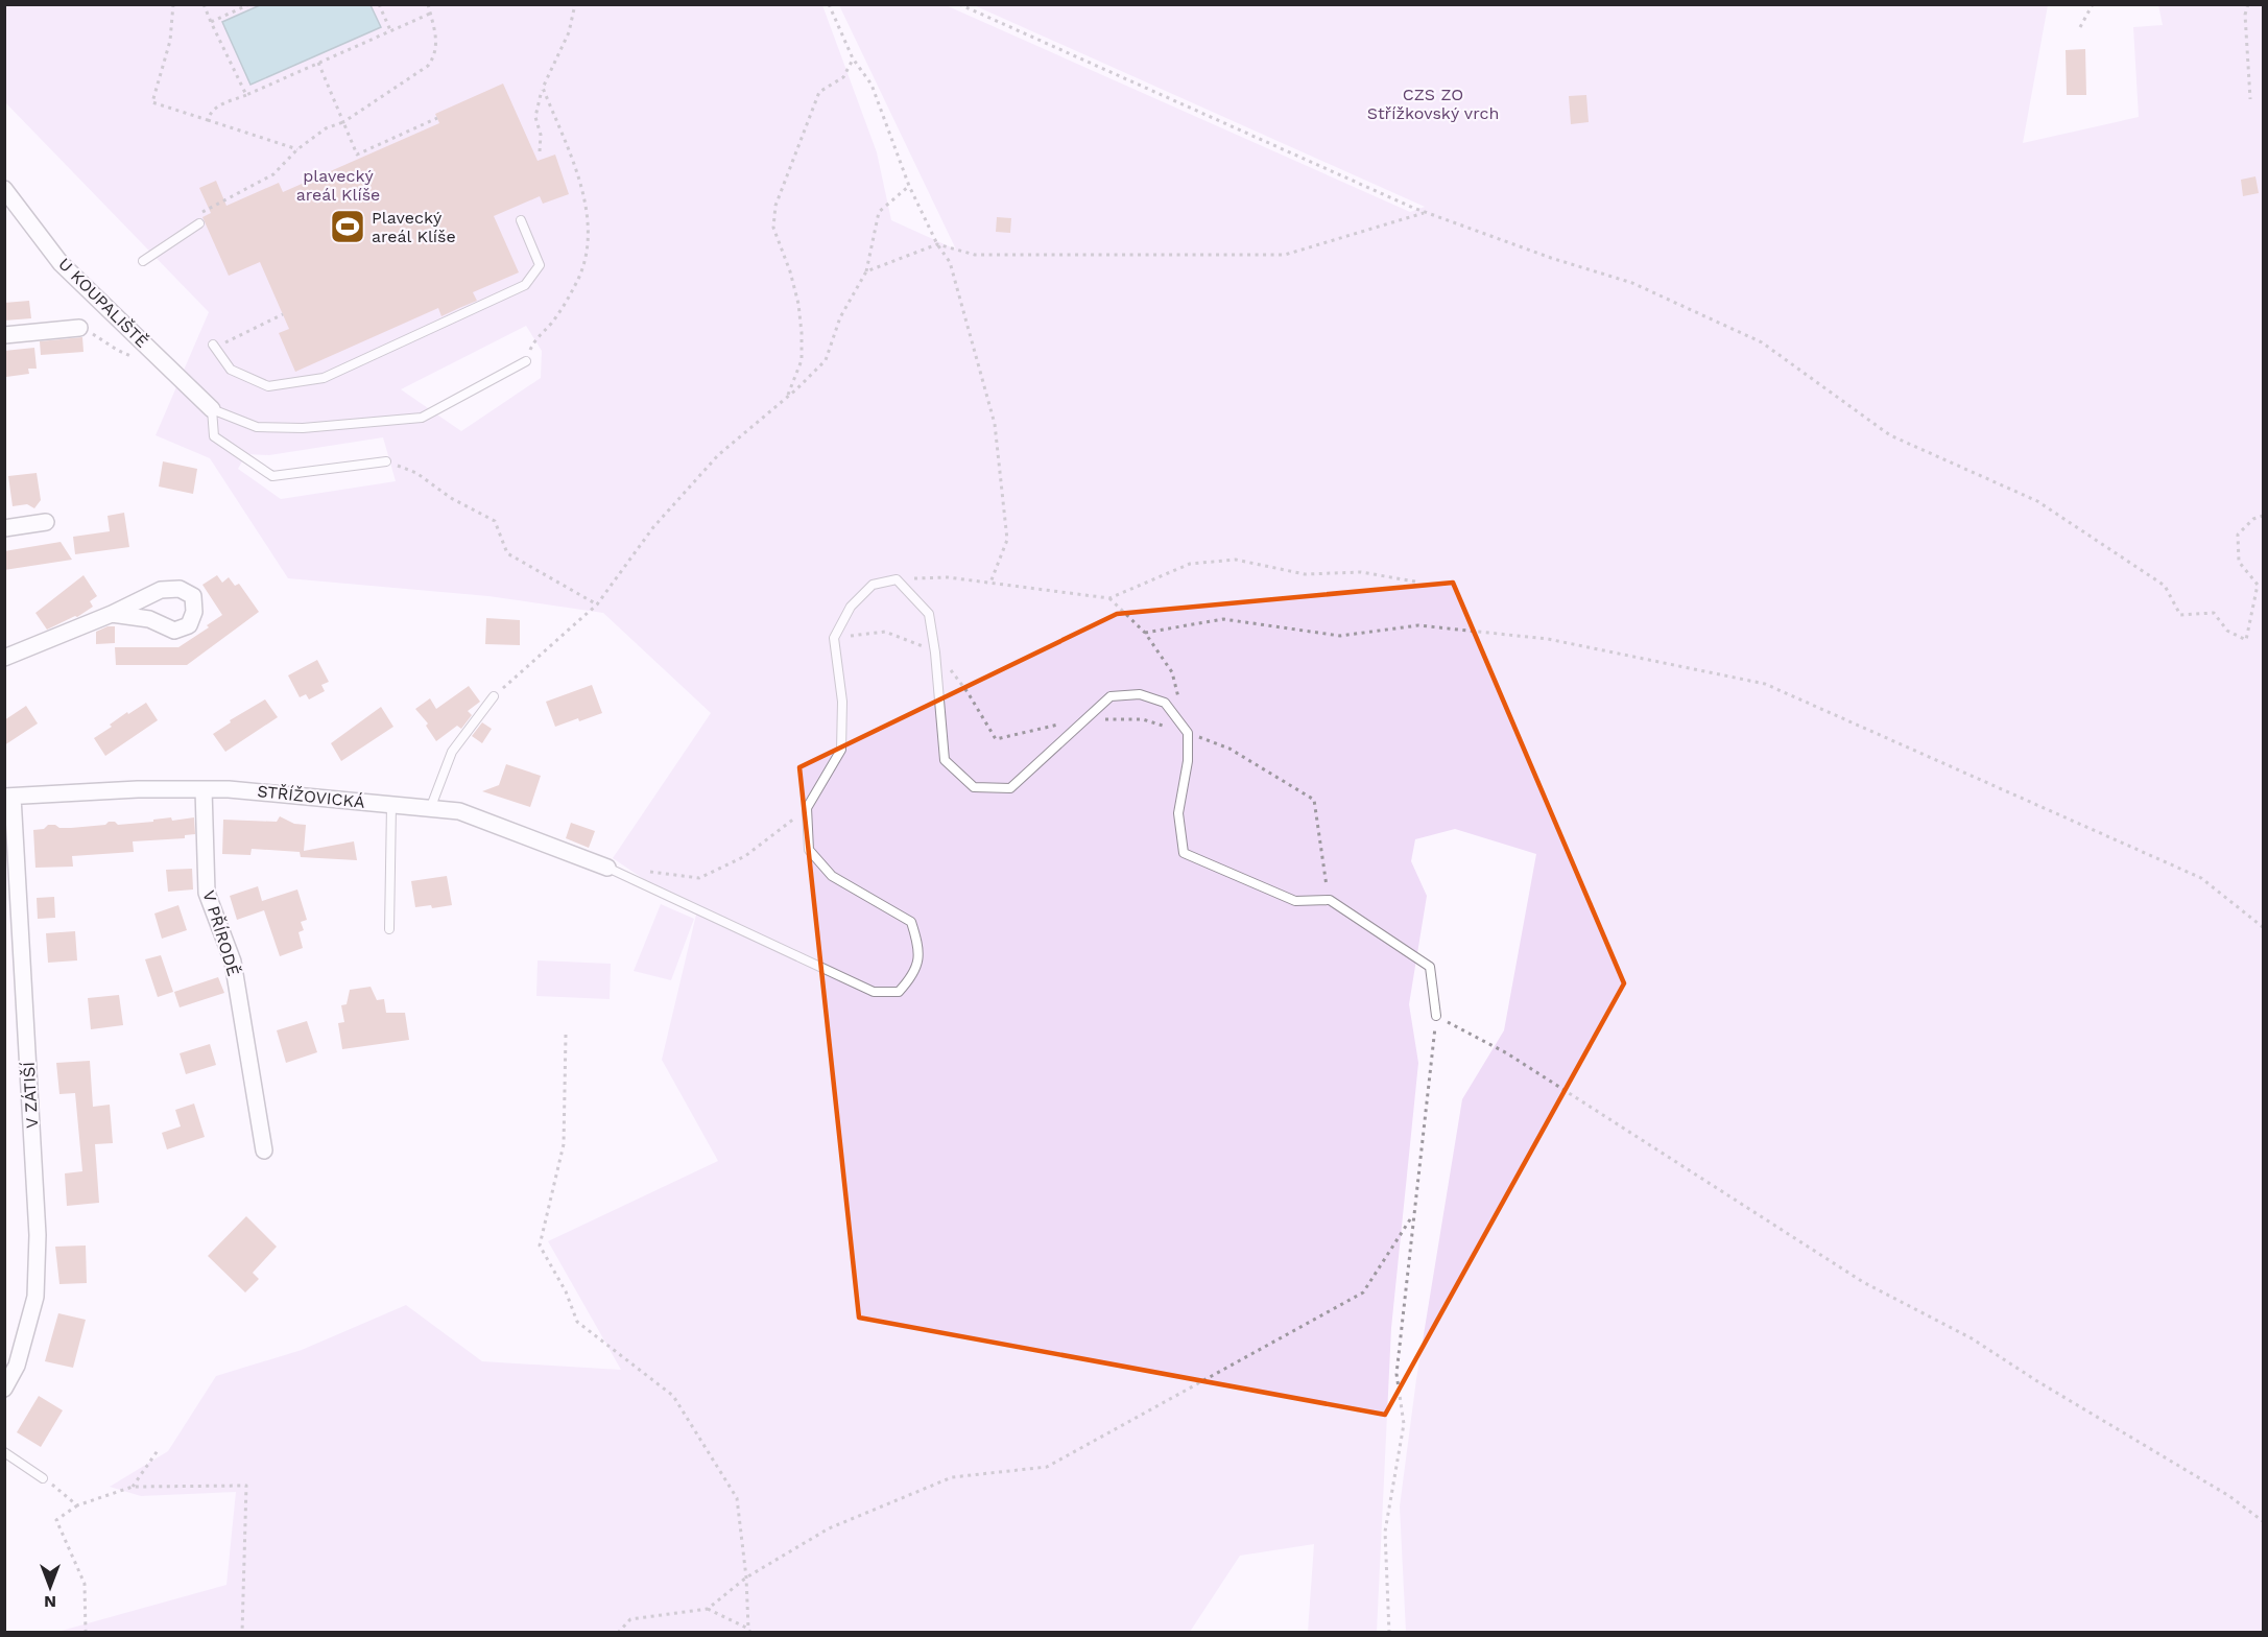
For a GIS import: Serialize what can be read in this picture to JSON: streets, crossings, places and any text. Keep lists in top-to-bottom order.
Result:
{
  "streets": {
    "street": [
      "U KOUPALIŠTĚ",
      "STŘÍŽOVICKÁ",
      "V PŘÍRODĚ",
      "V ZÁTIŠÍ"
    ]
  },
  "crossings": [
    ["STŘÍŽOVICKÁ", "V PŘÍRODĚ"],
    ["STŘÍŽOVICKÁ", "V ZÁTIŠÍ"]
  ],
  "parks": ["CZS ZO Střížkovský vrch", "plavecký areál Klíše"],
  "places": {
    "sports": ["Plavecký areál Klíše"]
  },
  "north": "bottom"
}
